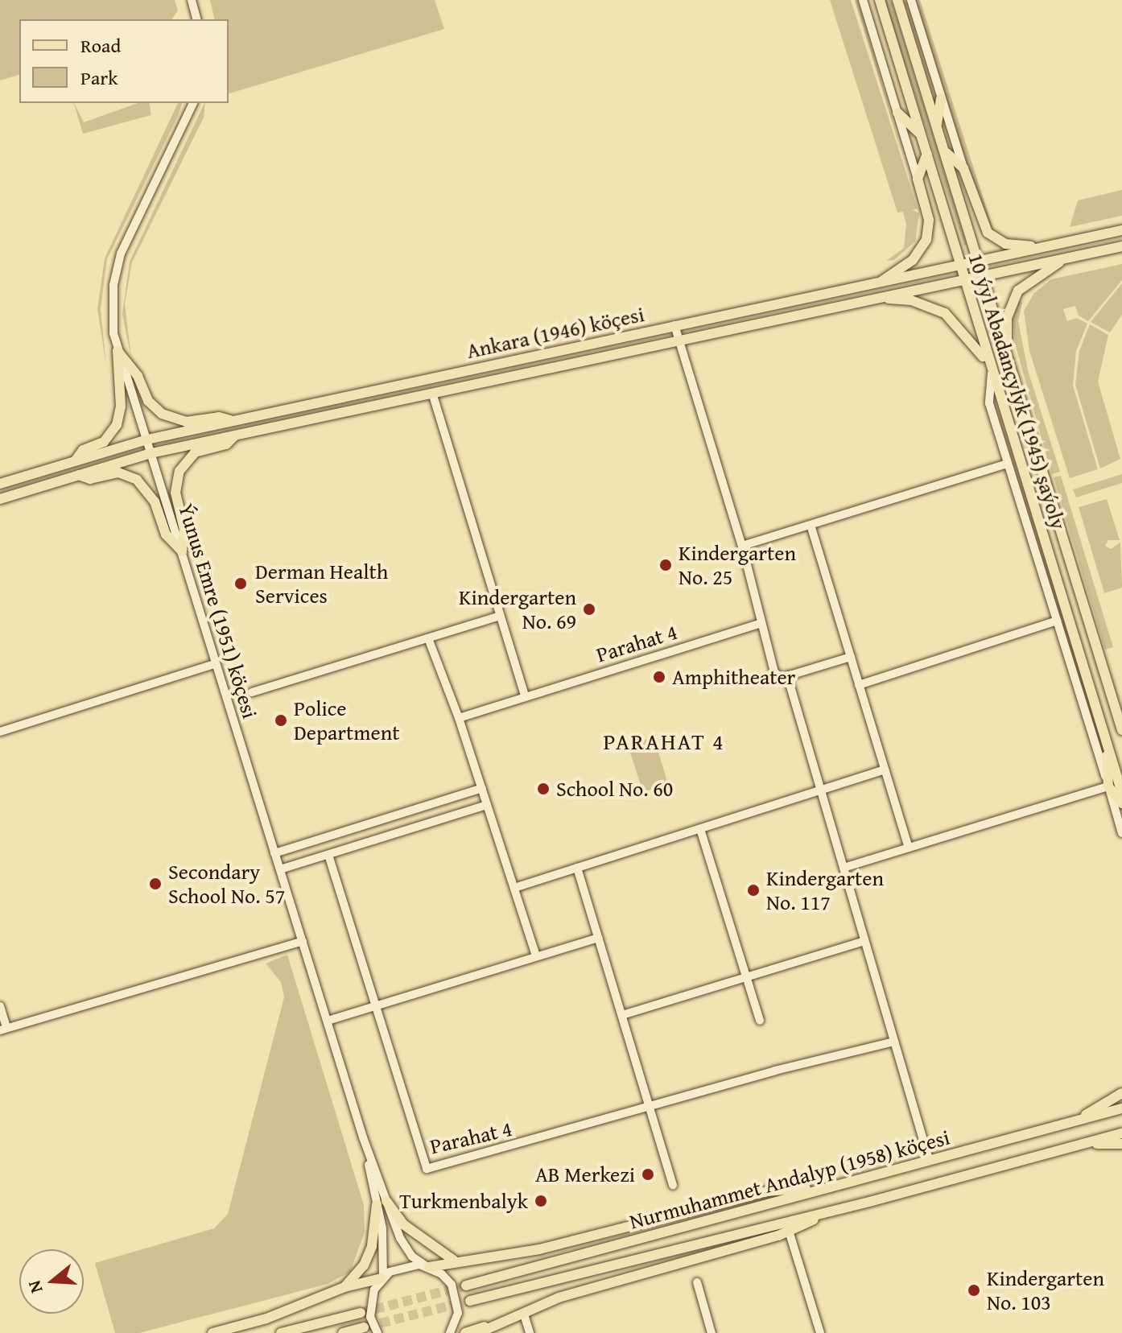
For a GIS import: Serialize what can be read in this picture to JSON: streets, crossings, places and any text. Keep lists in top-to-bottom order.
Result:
{
  "streets": {
    "main road": ["Ankara (1946) köçesi", "10 ýyl Abadançylyk (1945) şaýoly", "Nurmuhammet Andalyp (1958) köçesi"],
    "street": ["Ýunus Emre (1951) köçesi", "Parahat 4"]
  },
  "crossings": [
    ["Ankara (1946) köçesi", "10 ýyl Abadançylyk (1945) şaýoly"],
    ["Ankara (1946) köçesi", "Ýunus Emre (1951) köçesi"]
  ],
  "districts": ["PARAHAT 4"],
  "places": [
    "Kindergarten No. 25",
    "Derman Health Services",
    "Kindergarten No. 69",
    "Amphitheater",
    "Police Department",
    "School No. 60",
    "Secondary School No. 57",
    "Kindergarten No. 117",
    "AB Merkezi",
    "Turkmenbalyk",
    "Kindergarten No. 103"
  ],
  "legend": ["Road", "Park"],
  "north": "left"
}
